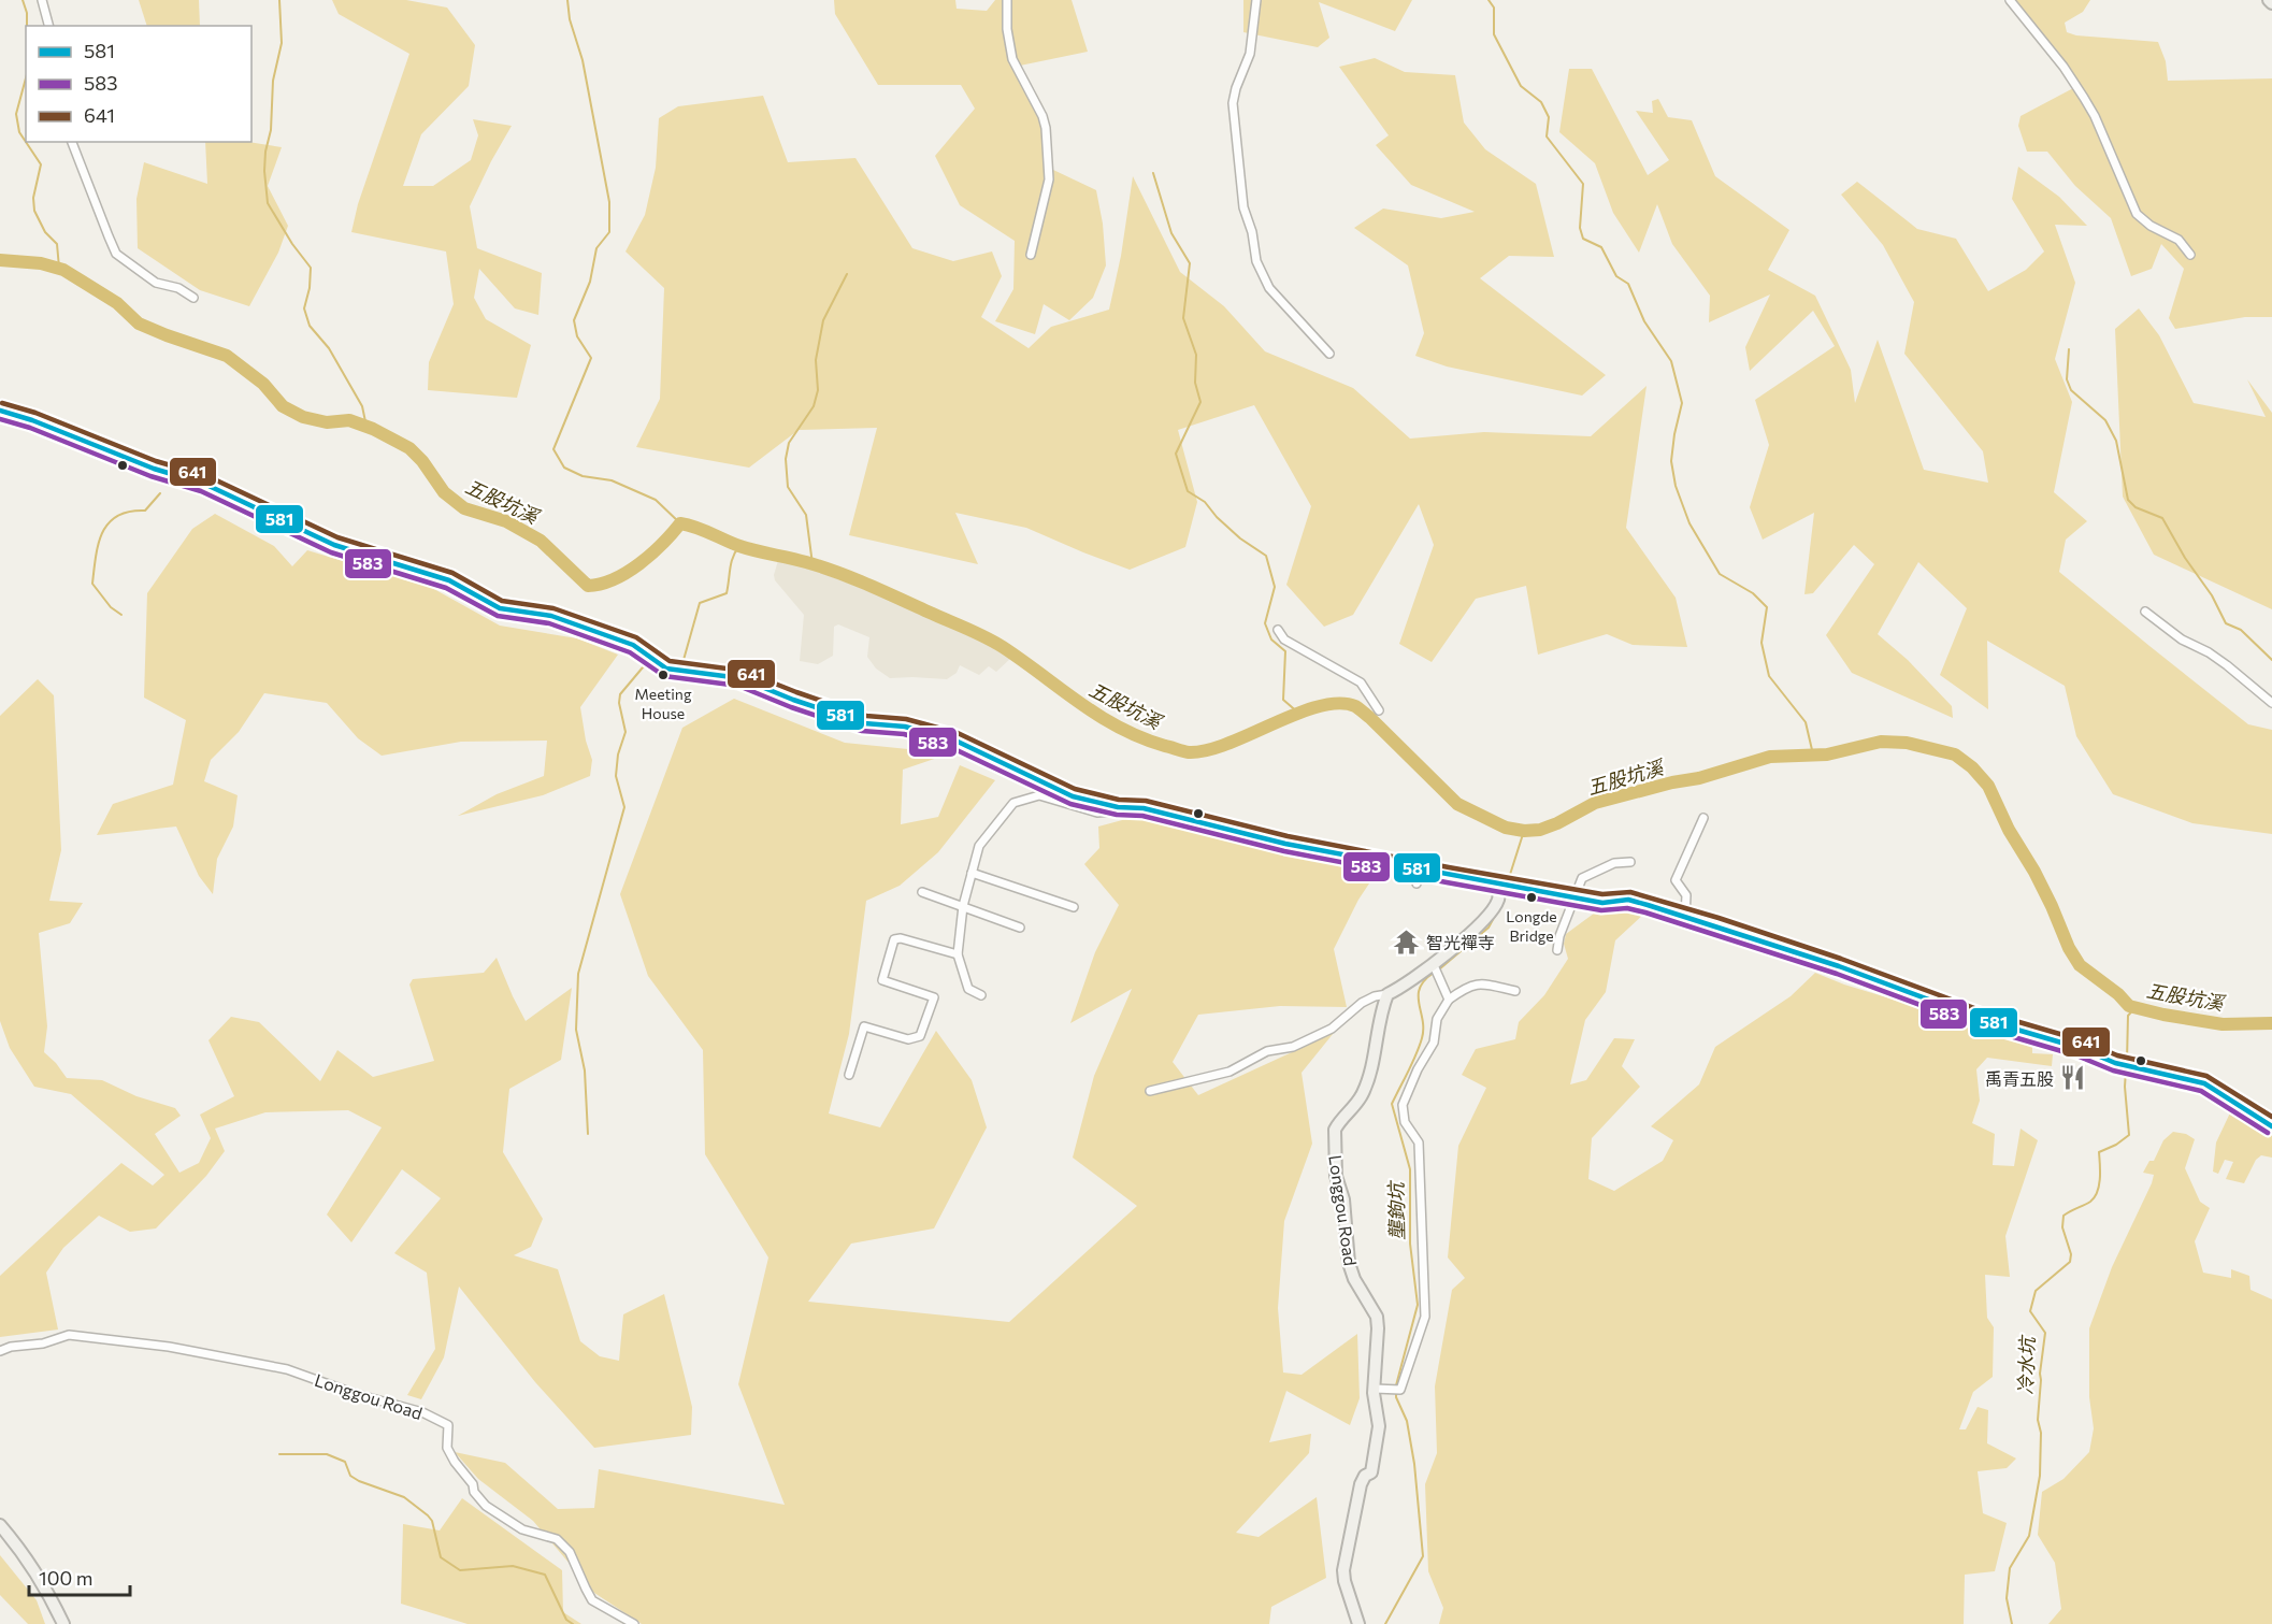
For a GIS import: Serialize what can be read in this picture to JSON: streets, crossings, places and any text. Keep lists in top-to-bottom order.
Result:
{
  "streets": {
    "main road": ["Longgou Road"]
  },
  "water": ["五股坑溪", "壟鉤坑", "冷水坑"],
  "places": {
    "other": ["Meeting House", "Longde Bridge"],
    "temple": ["智光禪寺"],
    "restaurant": ["禹青五股"]
  },
  "lines": ["transit line 641", "transit line 581", "transit line 583"],
  "legend": ["581", "583", "641"],
  "scale_bar": "100 m"
}
